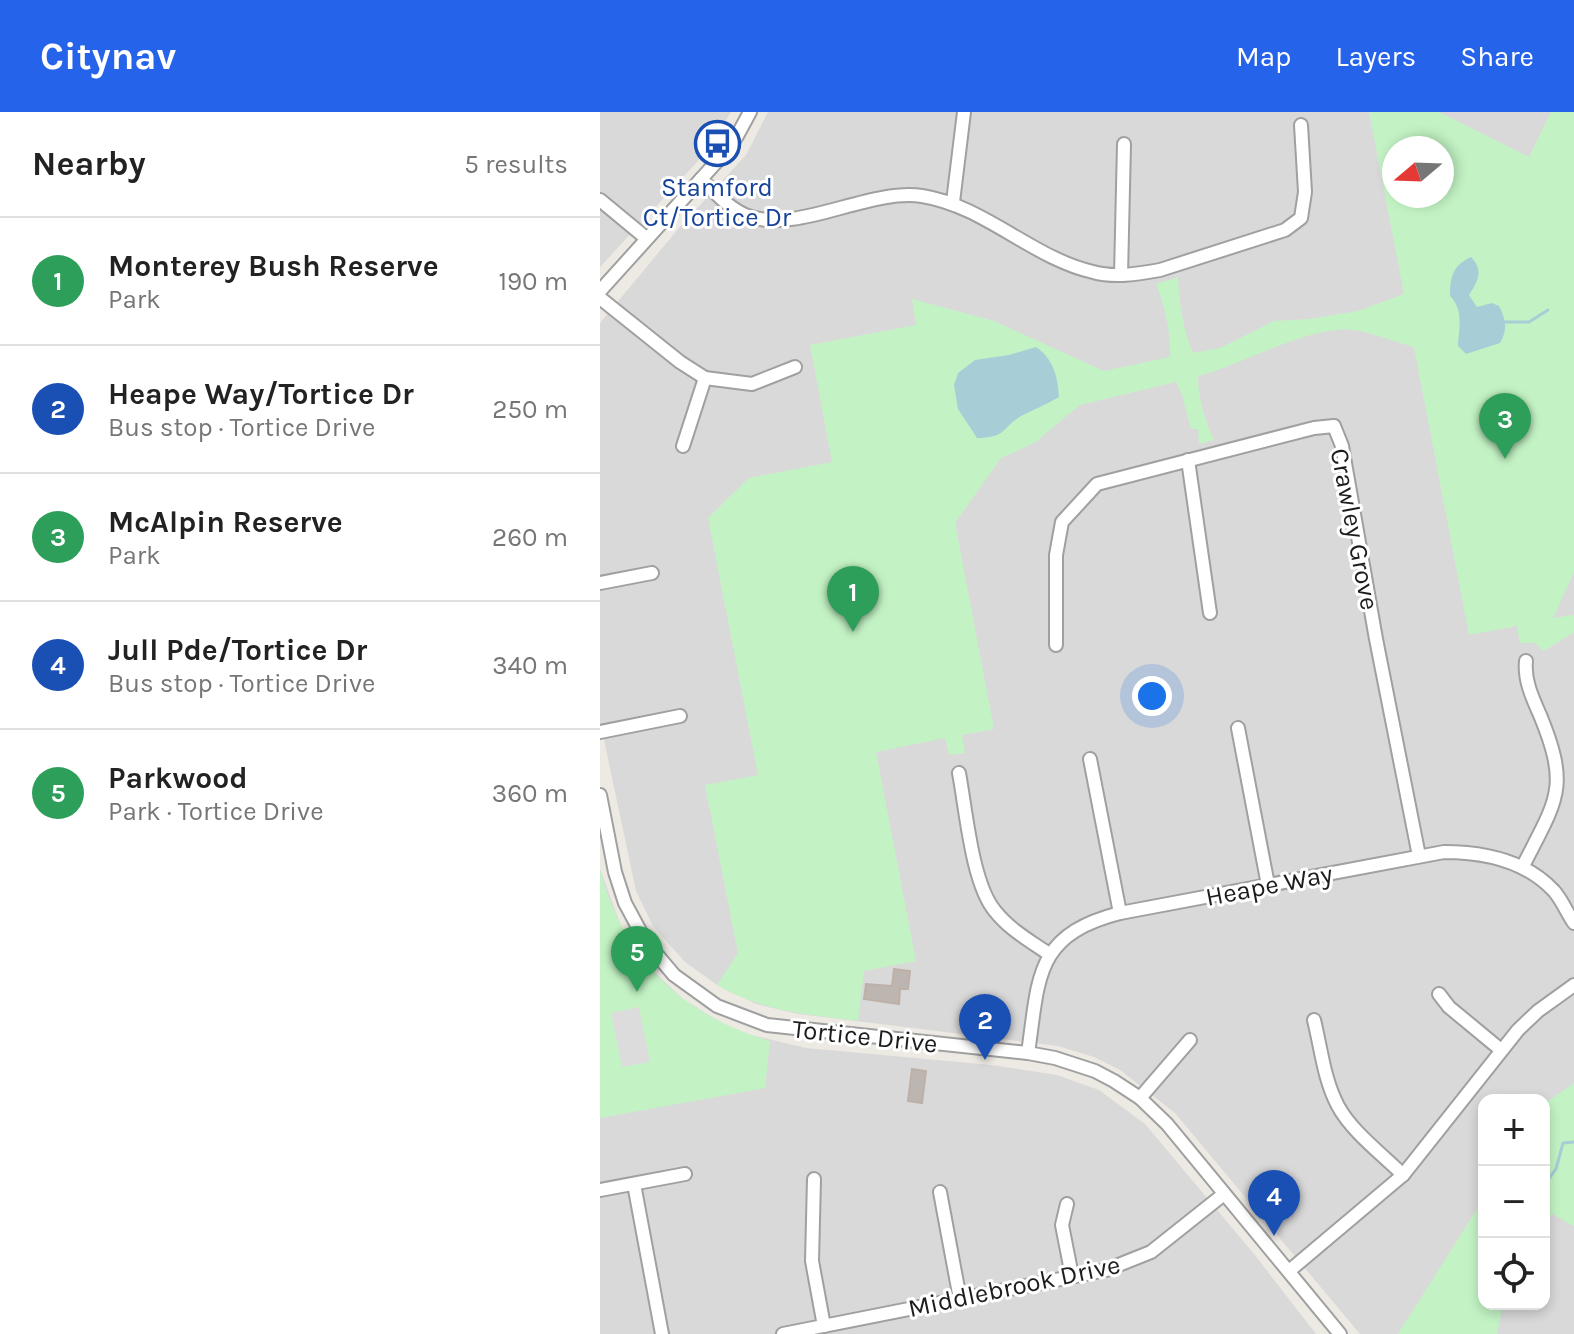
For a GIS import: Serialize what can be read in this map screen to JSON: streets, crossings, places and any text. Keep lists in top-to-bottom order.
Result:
{
  "streets": {
    "street": [
      "Crawley Grove",
      "Heape Way",
      "Tortice Drive",
      "Middlebrook Drive"
    ]
  },
  "crossings": [
    ["Crawley Grove", "Heape Way"],
    ["Tortice Drive", "Middlebrook Drive"]
  ],
  "places": {
    "bus stop": ["Stamford Ct/Tortice Dr"]
  },
  "north": "left",
  "page": {
    "header": "Citynav",
    "nav": ["Map", "Layers", "Share"],
    "heading": ["Nearby", "5 results"],
    "list": [
      {
        "mark": "1",
        "name": "Monterey Bush Reserve",
        "note": "Park",
        "value": "190 m"
      },
      {
        "mark": "2",
        "name": "Heape Way/Tortice Dr",
        "note": "Bus stop · Tortice Drive",
        "value": "250 m"
      },
      {
        "mark": "3",
        "name": "McAlpin Reserve",
        "note": "Park",
        "value": "260 m"
      },
      {
        "mark": "4",
        "name": "Jull Pde/Tortice Dr",
        "note": "Bus stop · Tortice Drive",
        "value": "340 m"
      },
      {
        "mark": "5",
        "name": "Parkwood",
        "note": "Park · Tortice Drive",
        "value": "360 m"
      }
    ],
    "pins": [
      "3",
      "1",
      "5",
      "2",
      "4"
    ],
    "map_buttons": ["+", "−"]
  }
}
